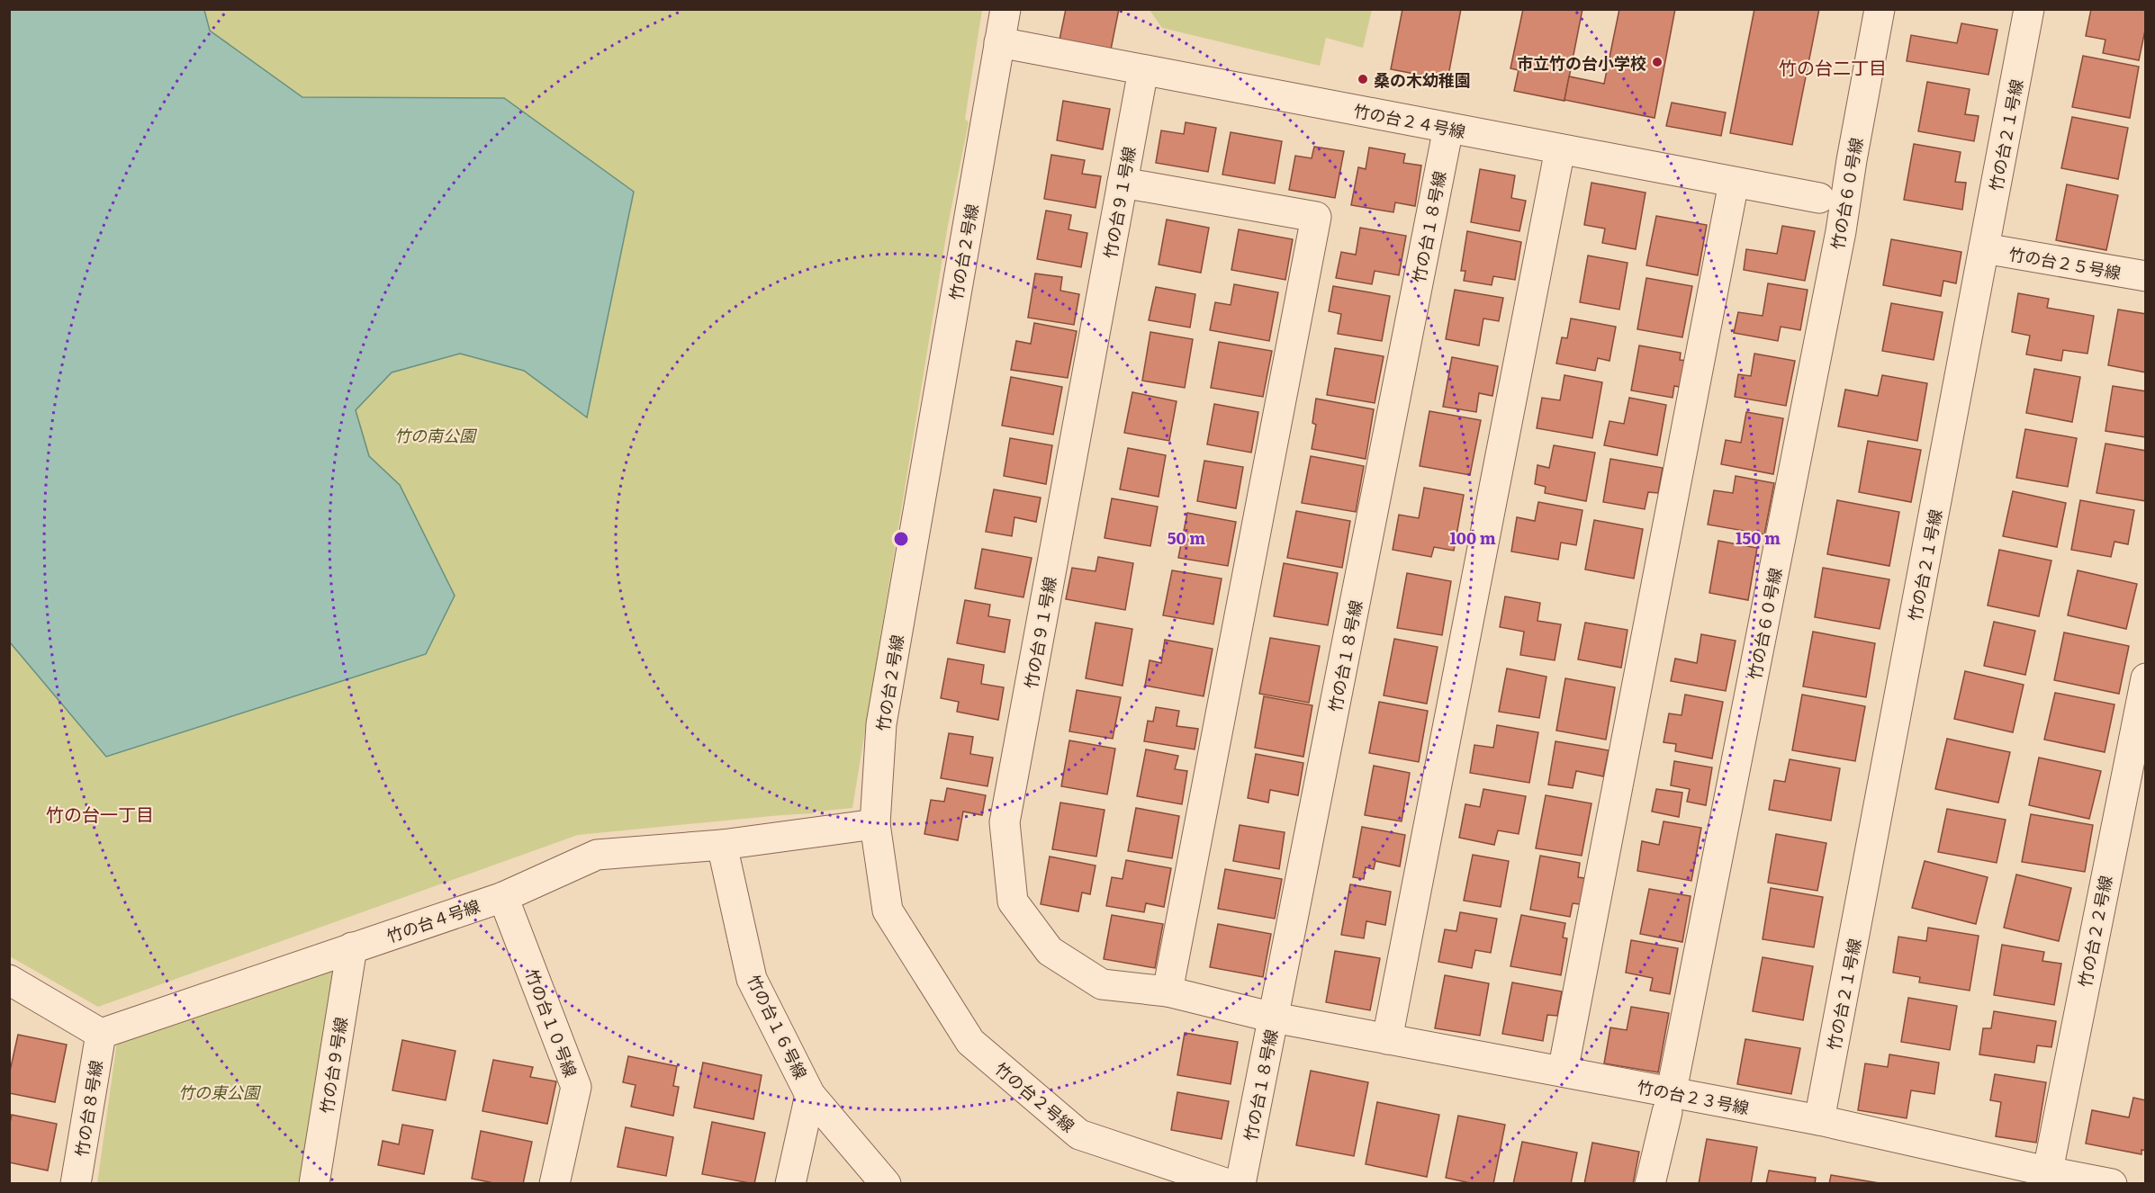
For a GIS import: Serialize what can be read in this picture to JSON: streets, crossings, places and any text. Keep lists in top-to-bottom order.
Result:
{
  "streets": {
    "street": [
      "竹の台２４号線",
      "竹の台２１号線",
      "竹の台６０号線",
      "竹の台９１号線",
      "竹の台１８号線",
      "竹の台２号線",
      "竹の台２５号線",
      "竹の台４号線",
      "竹の台２２号線",
      "竹の台１０号線",
      "竹の台１６号線",
      "竹の台９号線",
      "竹の台２３号線",
      "竹の台８号線"
    ]
  },
  "crossings": [
    ["竹の台２４号線", "竹の台９１号線"],
    ["竹の台２４号線", "竹の台１８号線"],
    ["竹の台２４号線", "竹の台２号線"],
    ["竹の台２１号線", "竹の台２５号線"],
    ["竹の台２１号線", "竹の台２３号線"],
    ["竹の台９１号線", "竹の台１８号線"],
    ["竹の台９１号線", "竹の台２３号線"],
    ["竹の台１８号線", "竹の台２３号線"],
    ["竹の台２号線", "竹の台４号線"],
    ["竹の台４号線", "竹の台１０号線"],
    ["竹の台４号線", "竹の台１６号線"],
    ["竹の台４号線", "竹の台９号線"],
    ["竹の台４号線", "竹の台８号線"],
    ["竹の台２２号線", "竹の台２３号線"]
  ],
  "districts": ["竹の台二丁目", "竹の台一丁目"],
  "parks": ["竹の南公園", "竹の東公園"],
  "places": ["市立竹の台小学校", "桑の木幼稚園"],
  "rings": ["50 m", "100 m", "150 m"]
}
